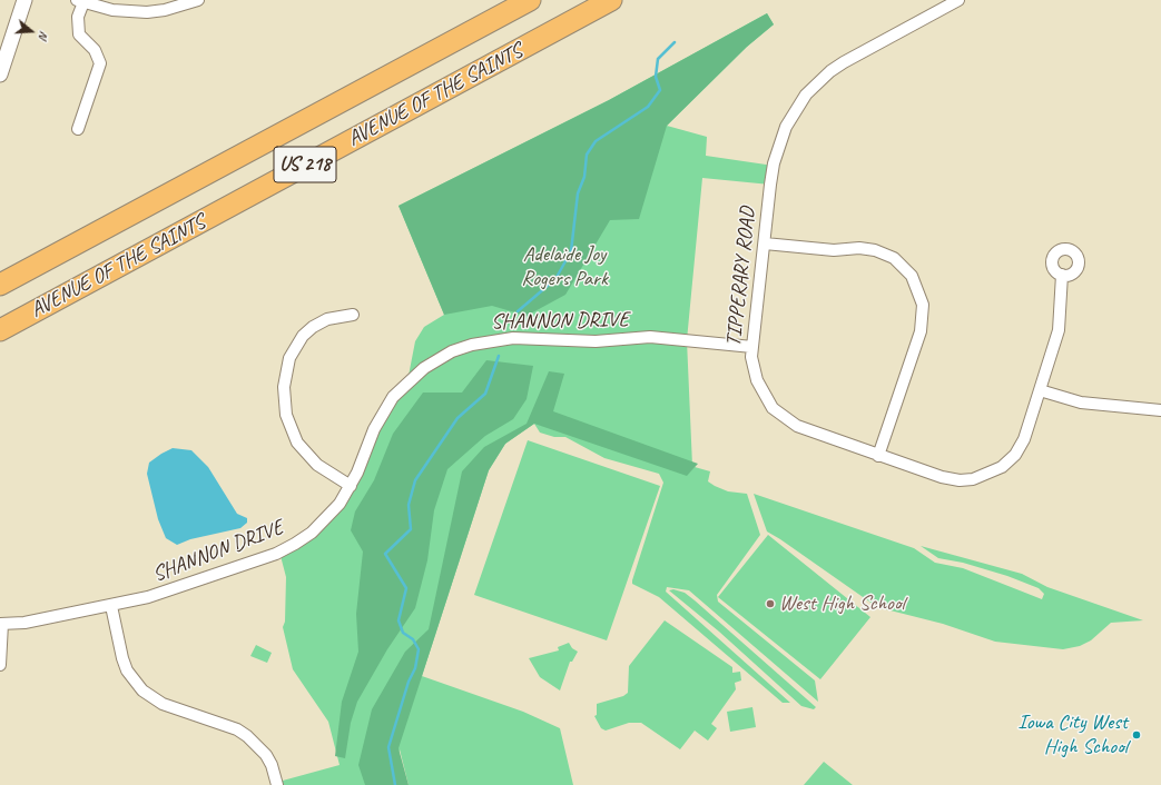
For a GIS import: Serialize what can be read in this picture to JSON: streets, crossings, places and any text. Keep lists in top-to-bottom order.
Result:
{
  "streets": {
    "highway": ["AVENUE OF THE SAINTS", "US 218"],
    "street": ["TIPPERARY ROAD", "SHANNON DRIVE"]
  },
  "crossings": [
    ["TIPPERARY ROAD", "SHANNON DRIVE"]
  ],
  "parks": ["Adelaide Joy Rogers Park"],
  "places": ["West High School", "Iowa City West High School"],
  "north": "right"
}
